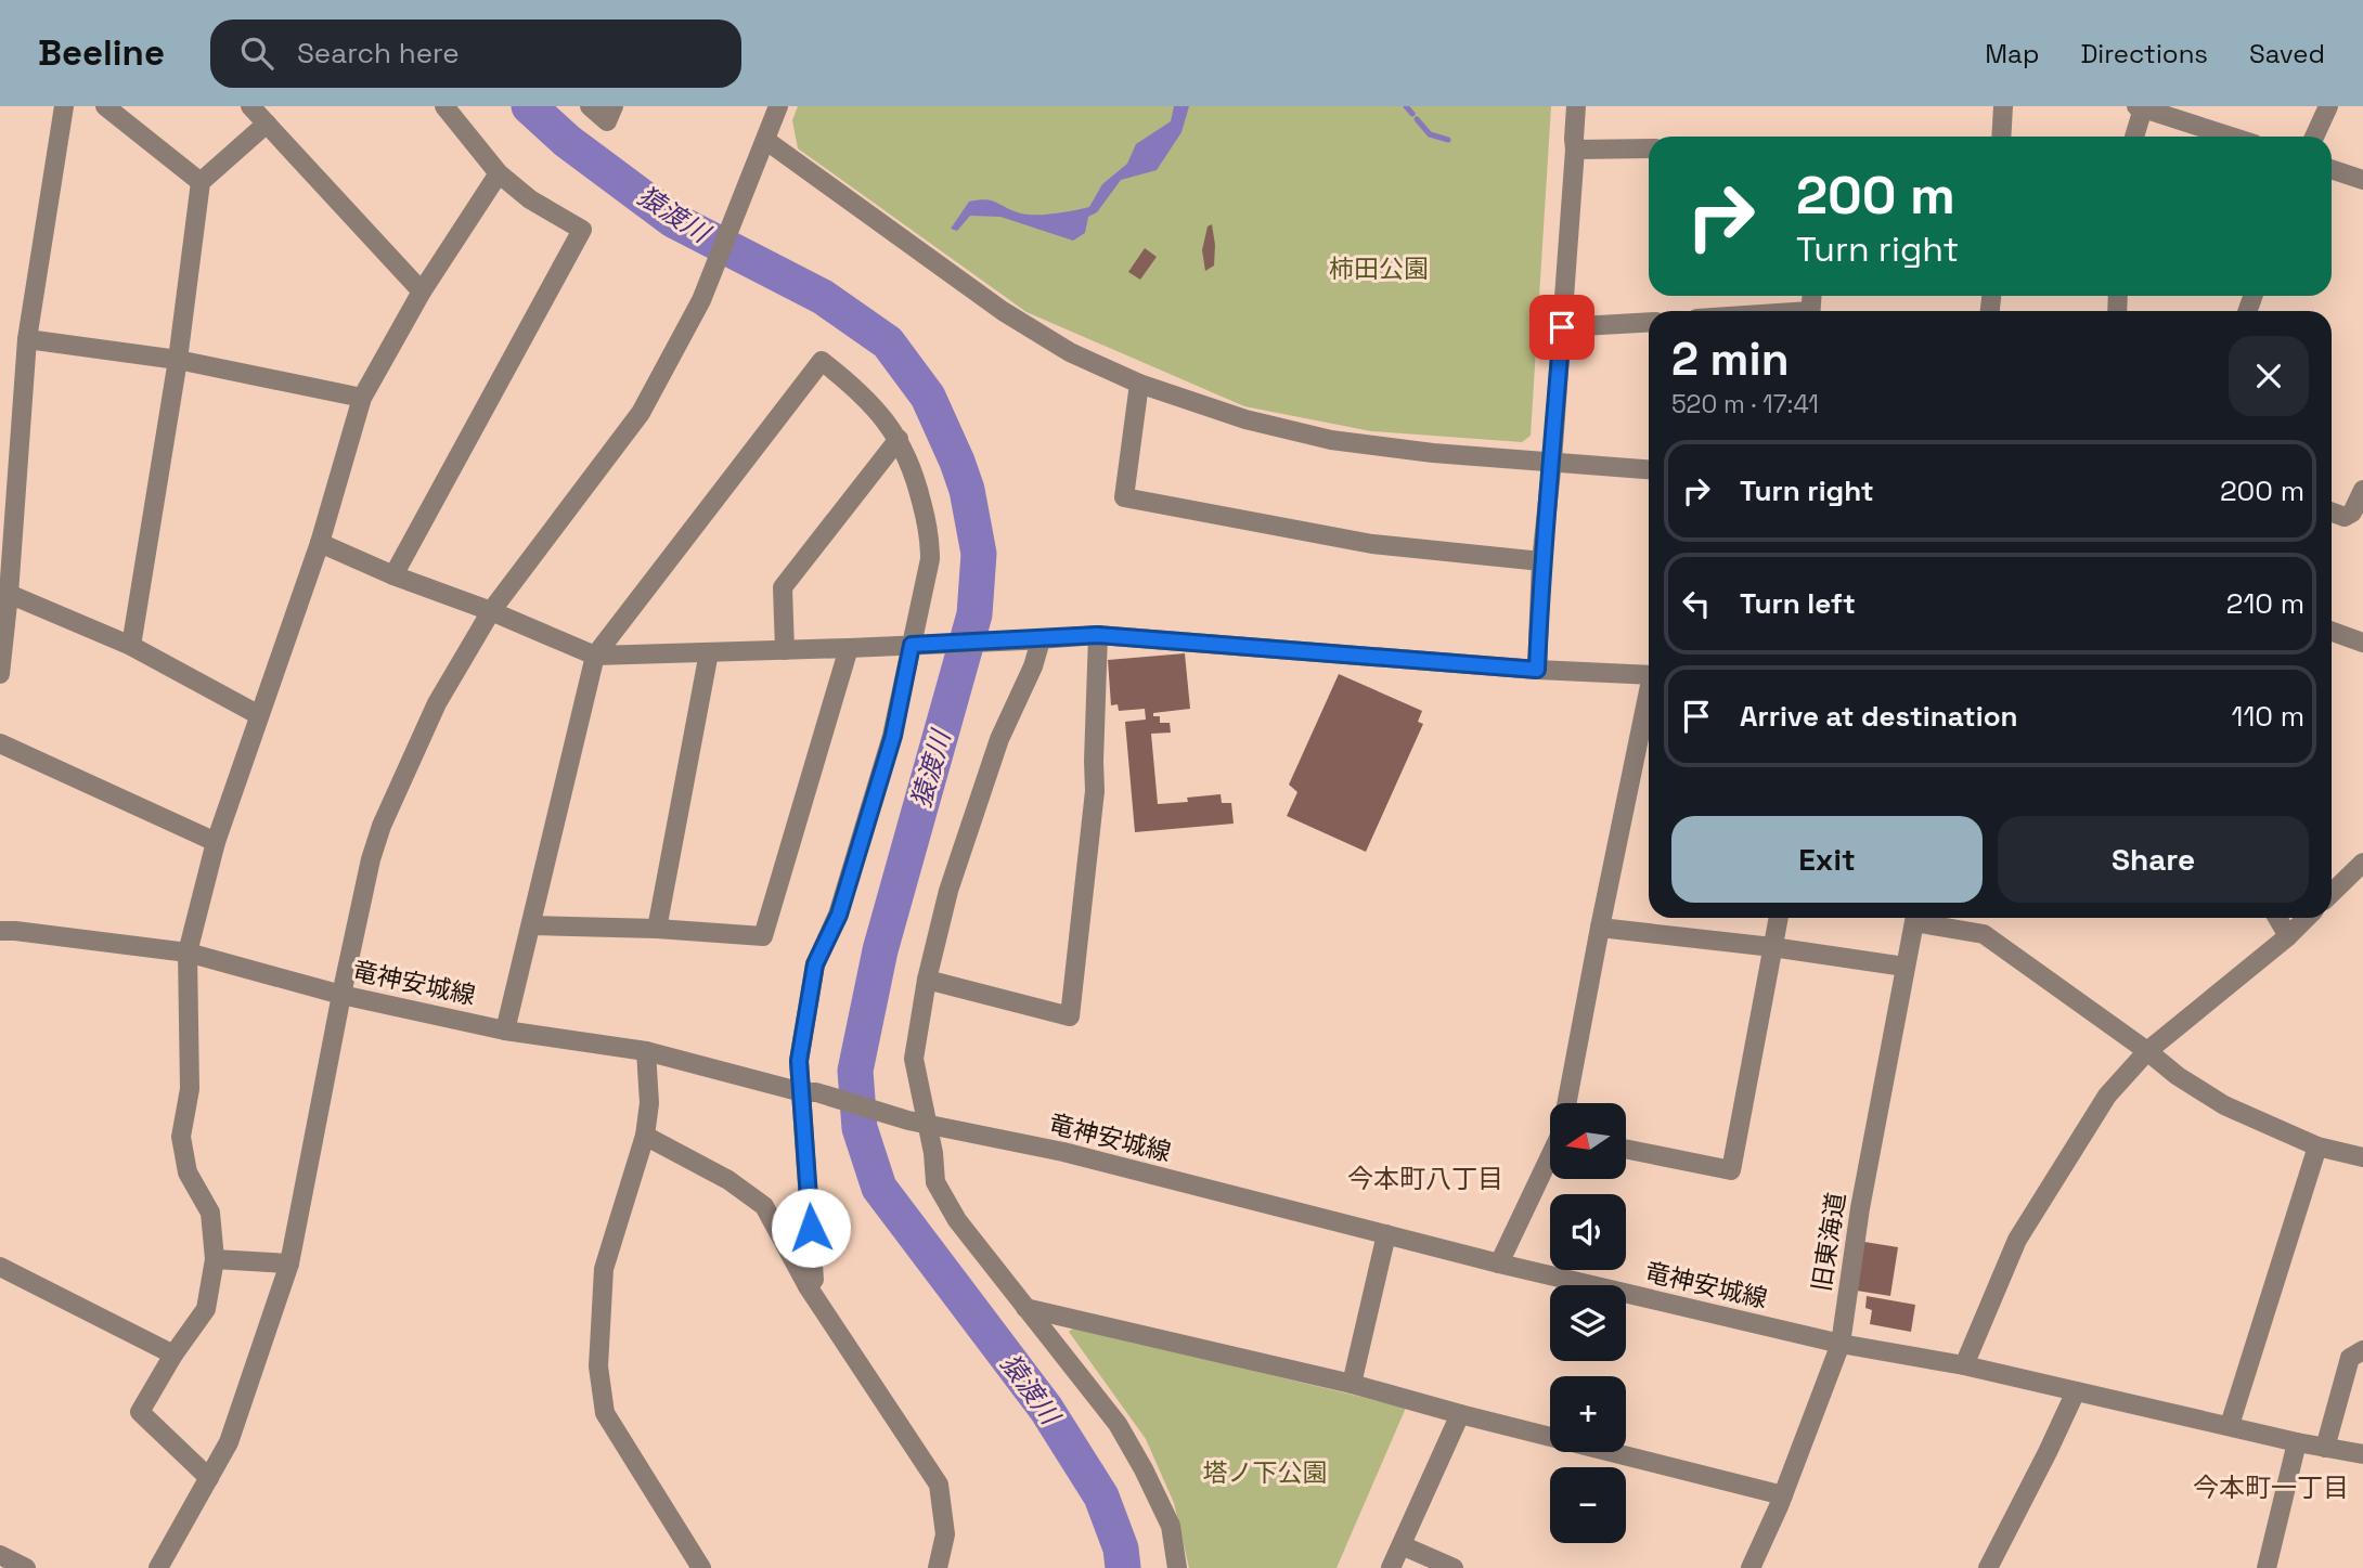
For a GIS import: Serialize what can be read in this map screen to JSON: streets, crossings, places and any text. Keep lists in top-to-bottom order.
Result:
{
  "streets": {
    "street": ["竜神安城線", "旧東海道"]
  },
  "crossings": [
    ["竜神安城線", "旧東海道"]
  ],
  "districts": ["今本町八丁目", "今本町一丁目"],
  "water": ["猿渡川"],
  "parks": ["柿田公園", "塔ノ下公園"],
  "north": "left",
  "page": {
    "header": "Beeline",
    "search": "Search here",
    "nav": ["Map", "Directions", "Saved"],
    "turn": ["200 m", "Turn right"],
    "heading": ["2 min", "520 m · 17:41"],
    "list": [
      {
        "name": "Turn right",
        "value": "200 m"
      },
      {
        "name": "Turn left",
        "value": "210 m"
      },
      {
        "name": "Arrive at destination",
        "value": "110 m"
      }
    ],
    "buttons": ["Exit", "Share"],
    "map_buttons": ["+", "−"]
  }
}
